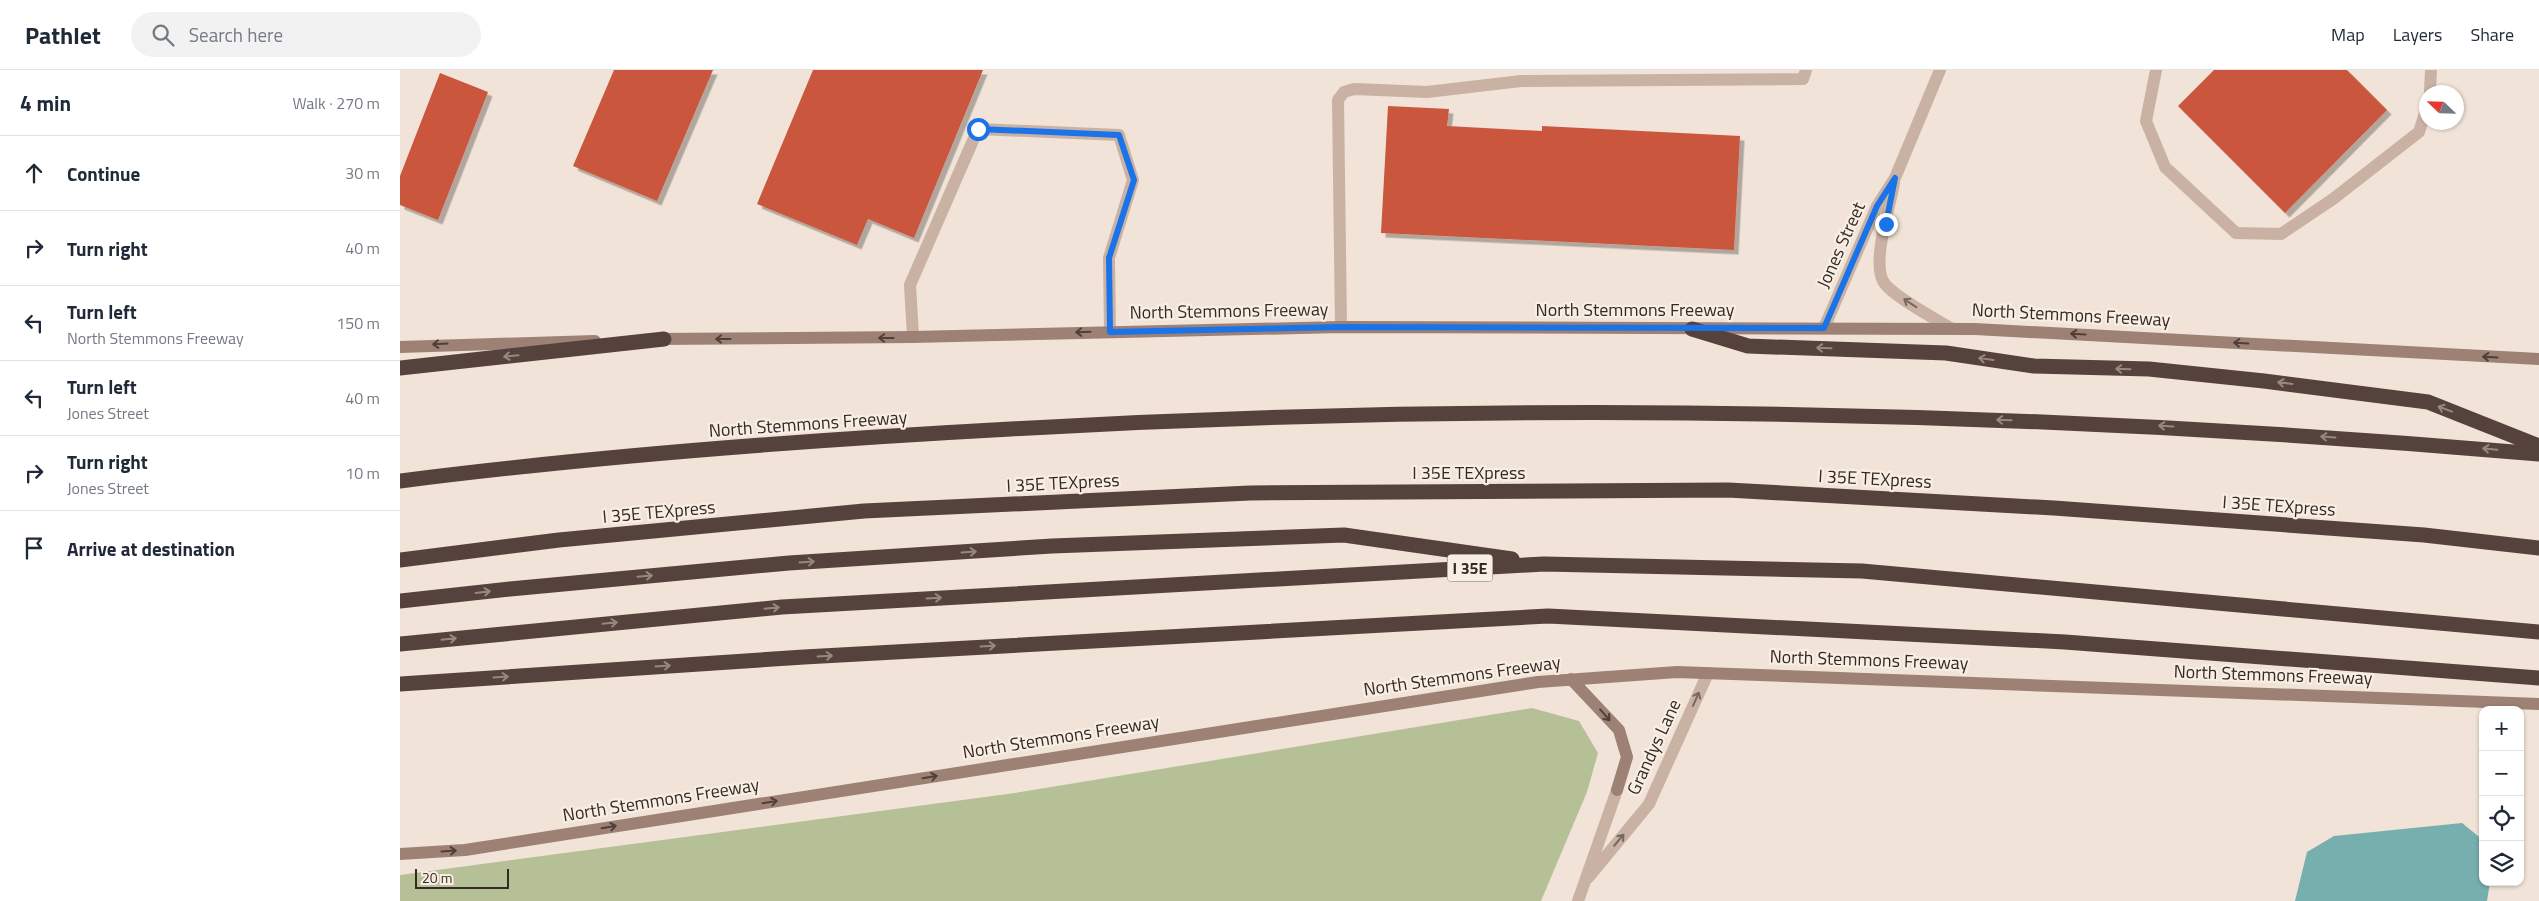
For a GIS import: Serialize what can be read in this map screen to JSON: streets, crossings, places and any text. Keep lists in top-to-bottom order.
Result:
{
  "streets": {
    "highway": ["North Stemmons Freeway", "I 35E TEXpress", "I 35E"],
    "street": ["Jones Street", "Grandys Lane"]
  },
  "crossings": [
    ["Jones Street", "North Stemmons Freeway"],
    ["North Stemmons Freeway", "Grandys Lane"]
  ],
  "scale_bar": "20 m",
  "north": "top left",
  "page": {
    "header": "Pathlet",
    "search": "Search here",
    "nav": ["Map", "Layers", "Share"],
    "heading": ["4 min", "Walk · 270 m"],
    "list": [
      ["Continue", "30 m"],
      ["Turn right", "40 m"],
      ["Turn left", "North Stemmons Freeway", "150 m"],
      ["Turn left", "Jones Street", "40 m"],
      ["Turn right", "Jones Street", "10 m"],
      "Arrive at destination"
    ],
    "map_buttons": ["+", "−"],
    "scale": "20 m"
  }
}
